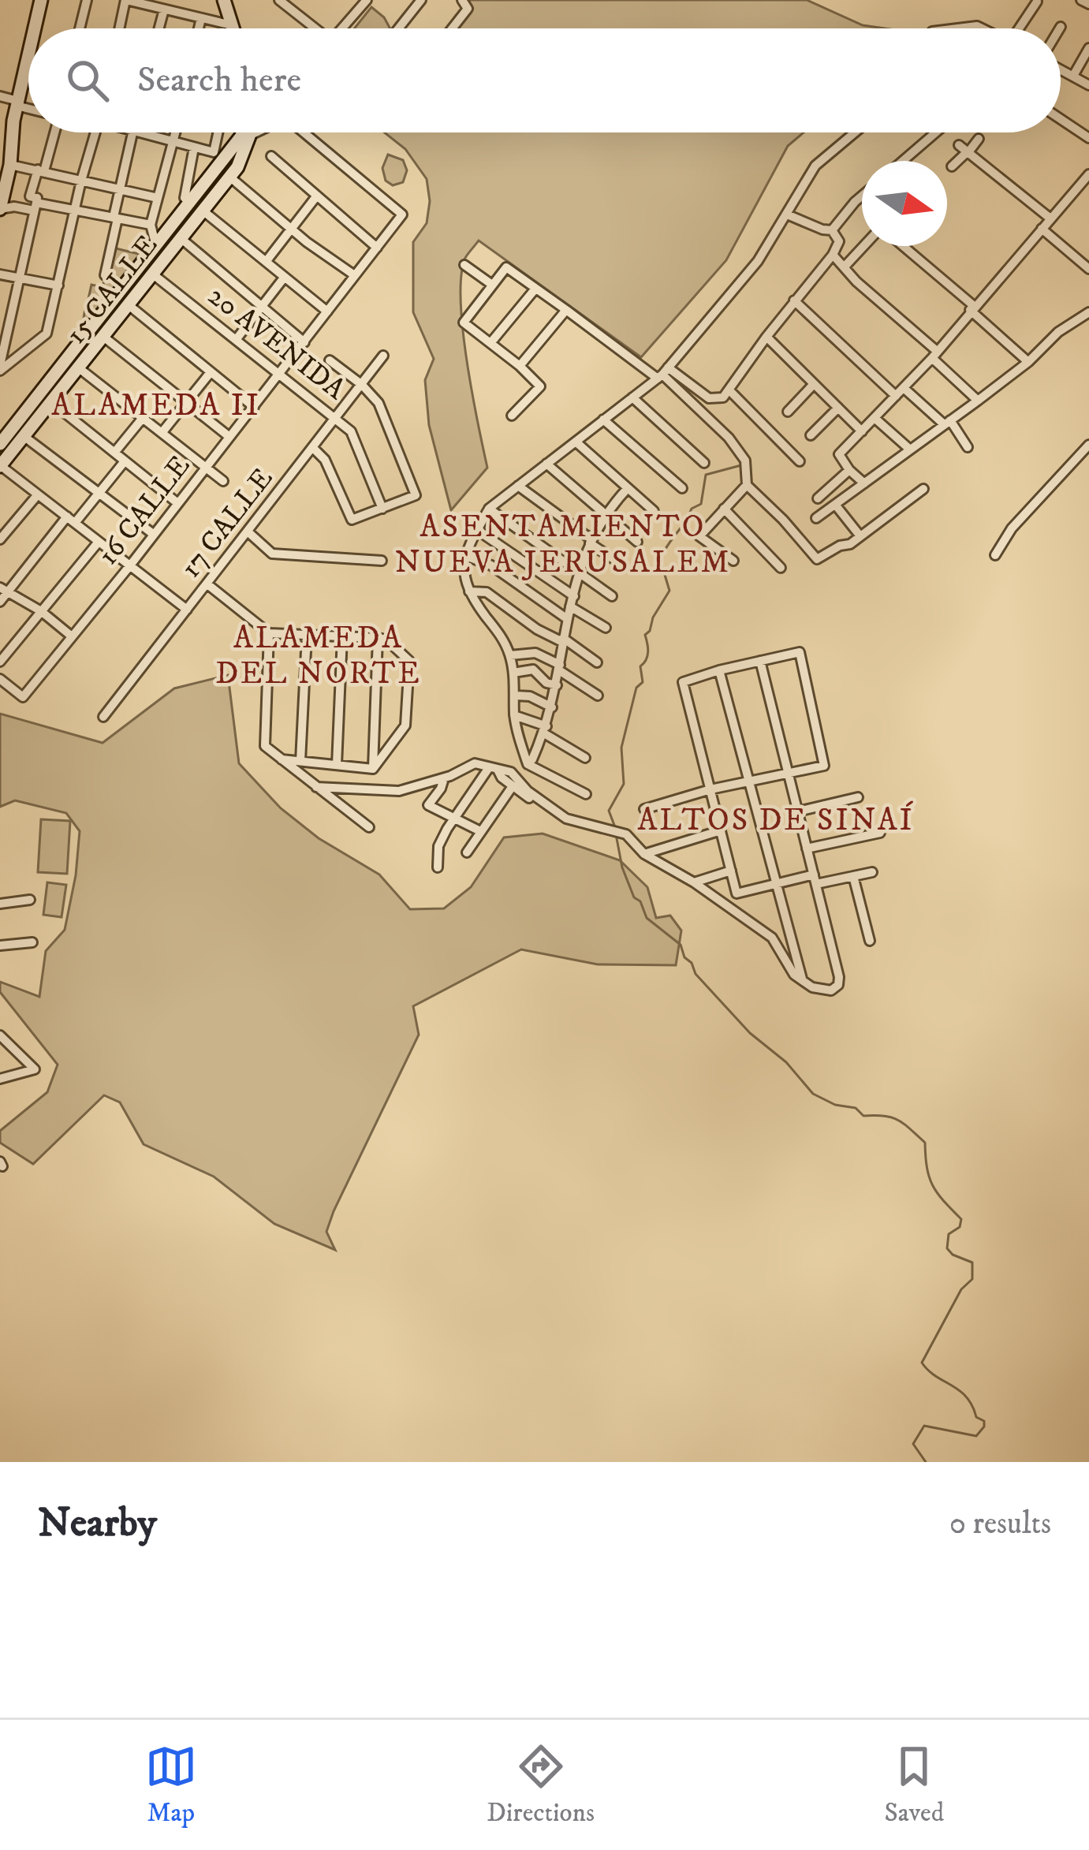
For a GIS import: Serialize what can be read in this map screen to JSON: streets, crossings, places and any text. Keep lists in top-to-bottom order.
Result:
{
  "streets": {
    "street": [
      "15 CALLE",
      "20 AVENIDA",
      "16 CALLE",
      "17 CALLE"
    ]
  },
  "crossings": [
    ["15 CALLE", "20 AVENIDA"],
    ["20 AVENIDA", "16 CALLE"],
    ["20 AVENIDA", "17 CALLE"]
  ],
  "districts": [
    "ALAMEDA II",
    "ASENTAMIENTO NUEVA JERUSALEM",
    "ALAMEDA DEL NORTE",
    "ALTOS DE SINAÍ"
  ],
  "north": "right",
  "page": {
    "search": "Search here",
    "heading": ["Nearby", "0 results"],
    "nav": ["Map", "Directions", "Saved"]
  }
}
